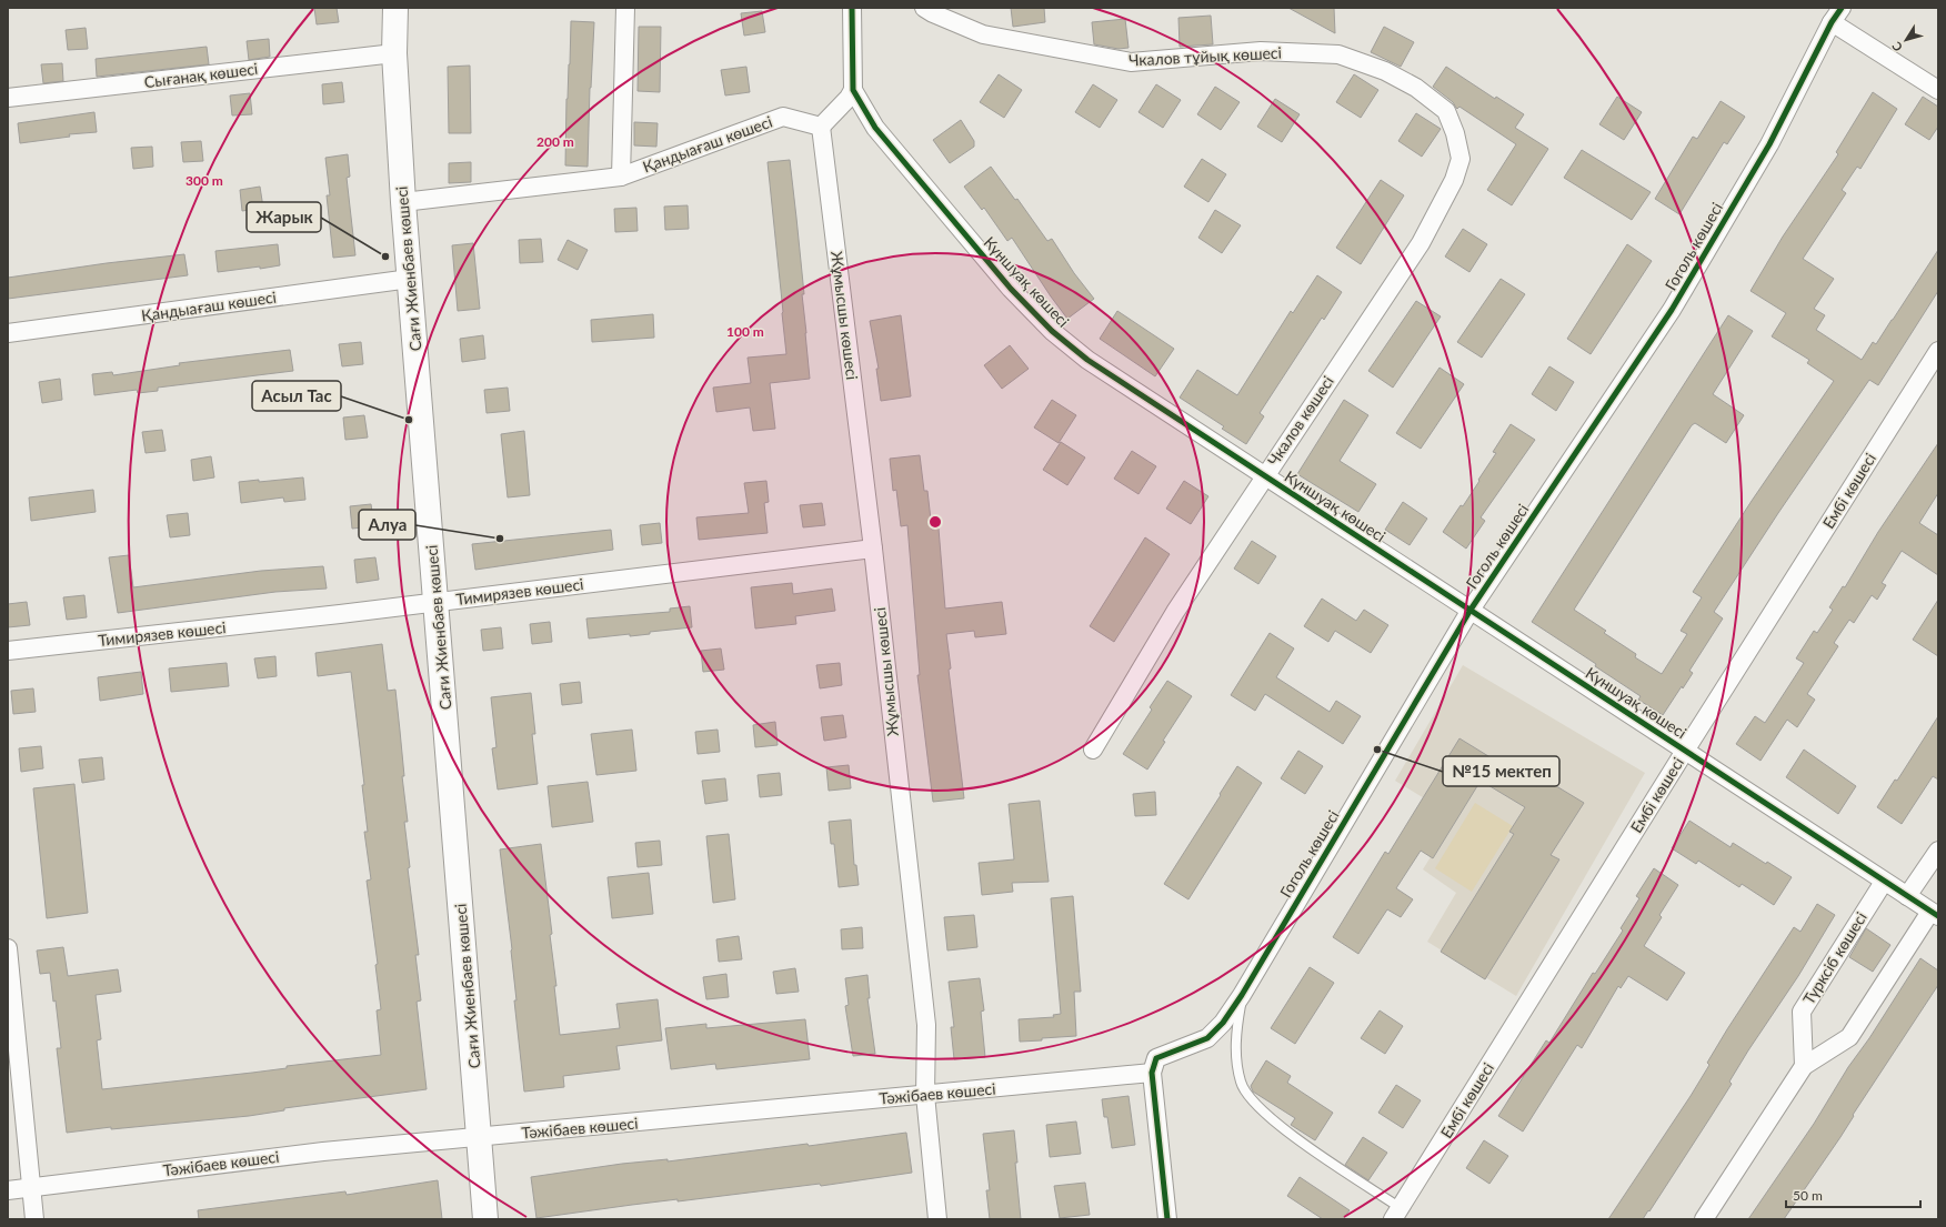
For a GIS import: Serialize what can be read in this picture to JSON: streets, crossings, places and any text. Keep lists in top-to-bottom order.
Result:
{
  "streets": {
    "main road": ["Сағи Жиенбаев көшесі"],
    "street": [
      "Чкалов тұйық көшесі",
      "Сығанақ көшесі",
      "Қандыағаш көшесі",
      "Гоголь көшесі",
      "Күншуақ көшесі",
      "Жұмысшы көшесі",
      "Чкалов көшесі",
      "Ембі көшесі",
      "Тимирязев көшесі",
      "Түрксіб көшесі",
      "Тәжібаев көшесі"
    ]
  },
  "crossings": [
    ["Чкалов тұйық көшесі", "Чкалов көшесі"],
    ["Сығанақ көшесі", "Сағи Жиенбаев көшесі"],
    ["Қандыағаш көшесі", "Сағи Жиенбаев көшесі"],
    ["Қандыағаш көшесі", "Жұмысшы көшесі"],
    ["Гоголь көшесі", "Күншуақ көшесі"],
    ["Гоголь көшесі", "Тәжібаев көшесі"],
    ["Сағи Жиенбаев көшесі", "Тимирязев көшесі"],
    ["Сағи Жиенбаев көшесі", "Тәжібаев көшесі"],
    ["Күншуақ көшесі", "Чкалов көшесі"],
    ["Күншуақ көшесі", "Ембі көшесі"],
    ["Күншуақ көшесі", "Түрксіб көшесі"],
    ["Жұмысшы көшесі", "Тимирязев көшесі"],
    ["Жұмысшы көшесі", "Тәжібаев көшесі"]
  ],
  "places": [
    "Жарык",
    "Асыл Тас",
    "Алуа",
    "№15 мектеп"
  ],
  "scale_bar": "50 m",
  "north": "bottom left",
  "rings": ["200 m", "300 m", "100 m"]
}
